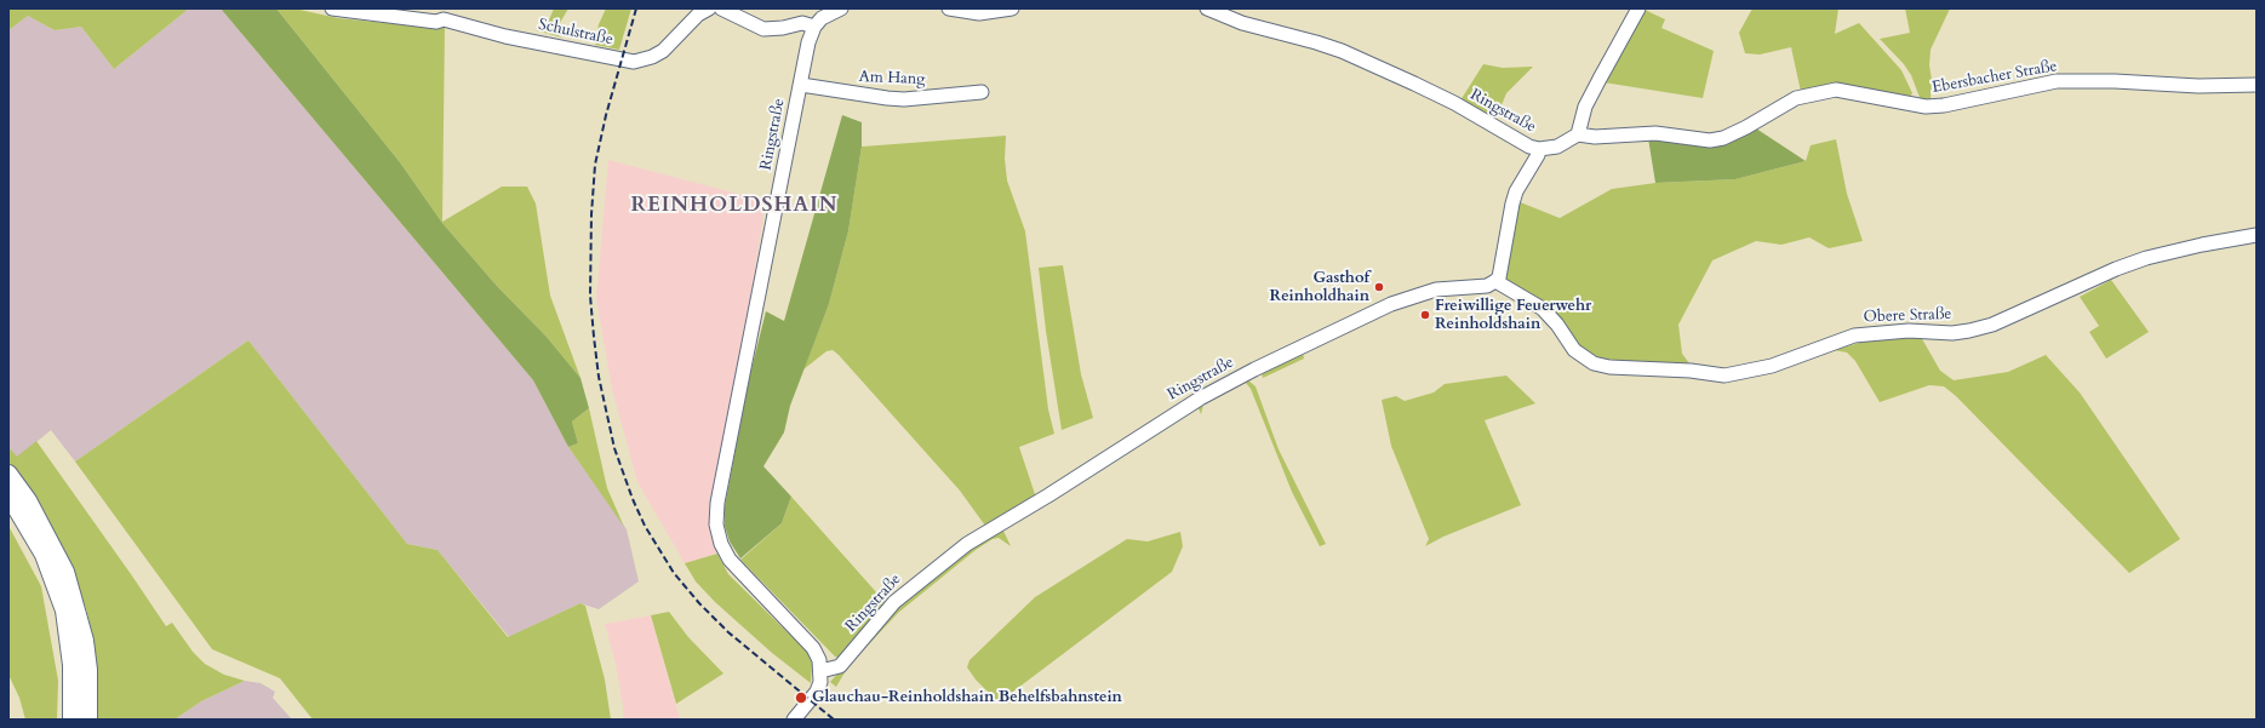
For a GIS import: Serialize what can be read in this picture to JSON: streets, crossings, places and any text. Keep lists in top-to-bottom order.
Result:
{
  "streets": {
    "street": [
      "Schulstraße",
      "Ebersbacher Straße",
      "Am Hang",
      "Ringstraße",
      "Obere Straße"
    ]
  },
  "crossings": [
    ["Ebersbacher Straße", "Ringstraße"],
    ["Am Hang", "Ringstraße"],
    ["Ringstraße", "Obere Straße"]
  ],
  "districts": ["REINHOLDSHAIN"],
  "places": ["Gasthof Reinholdhain", "Freiwillige Feuerwehr Reinholdshain", "Glauchau-Reinholdshain Behelfsbahnstein"]
}
